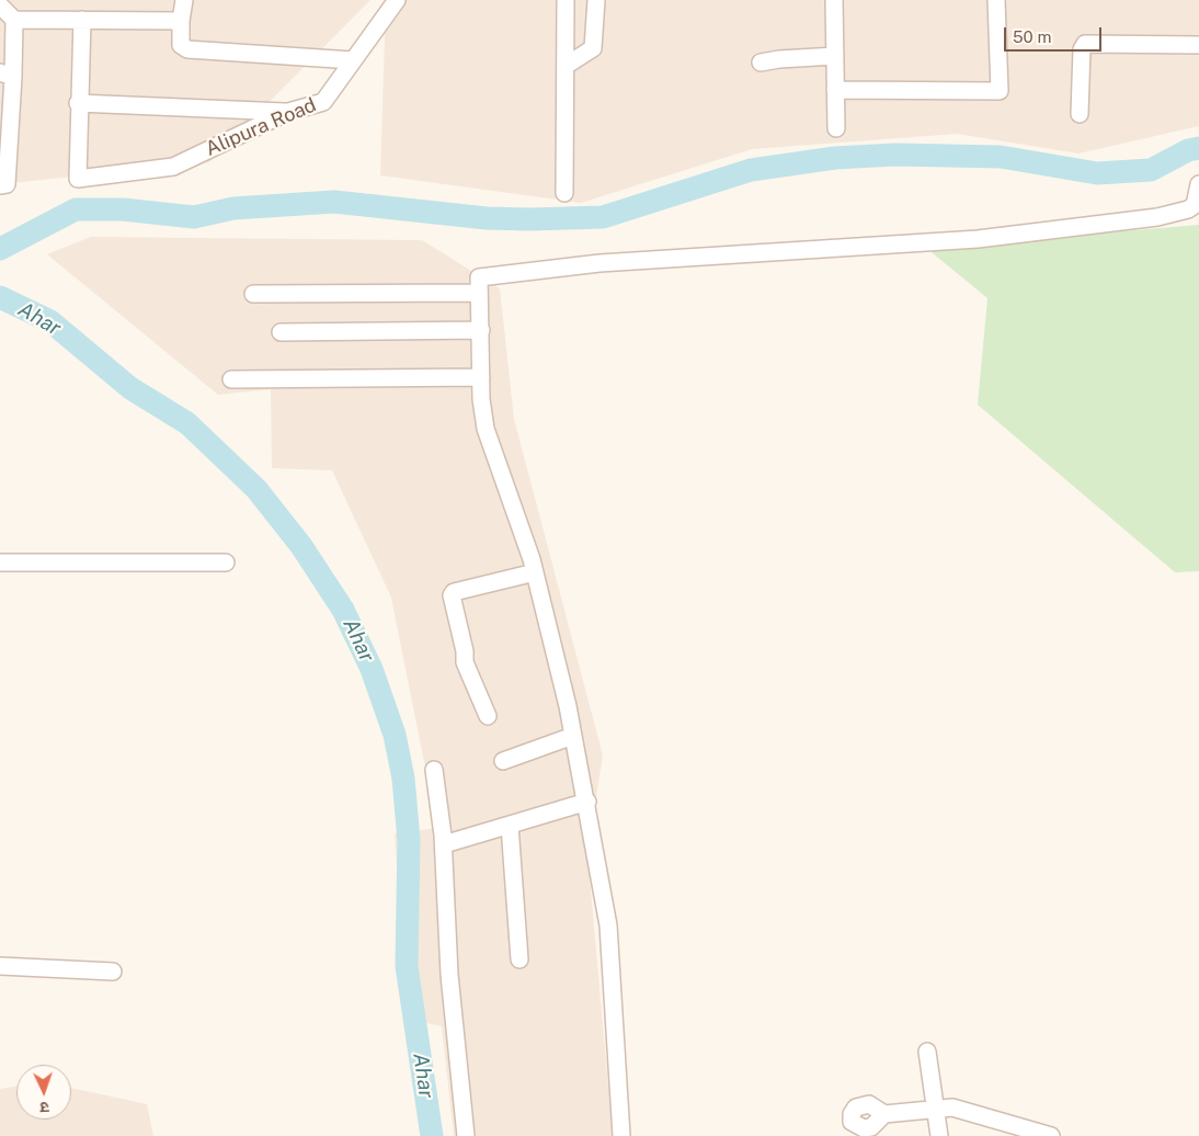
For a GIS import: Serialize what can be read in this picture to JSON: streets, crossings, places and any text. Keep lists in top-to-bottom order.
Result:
{
  "streets": {
    "street": ["Alipura Road"]
  },
  "water": ["Ahar"],
  "scale_bar": "50 m",
  "north": "bottom"
}
